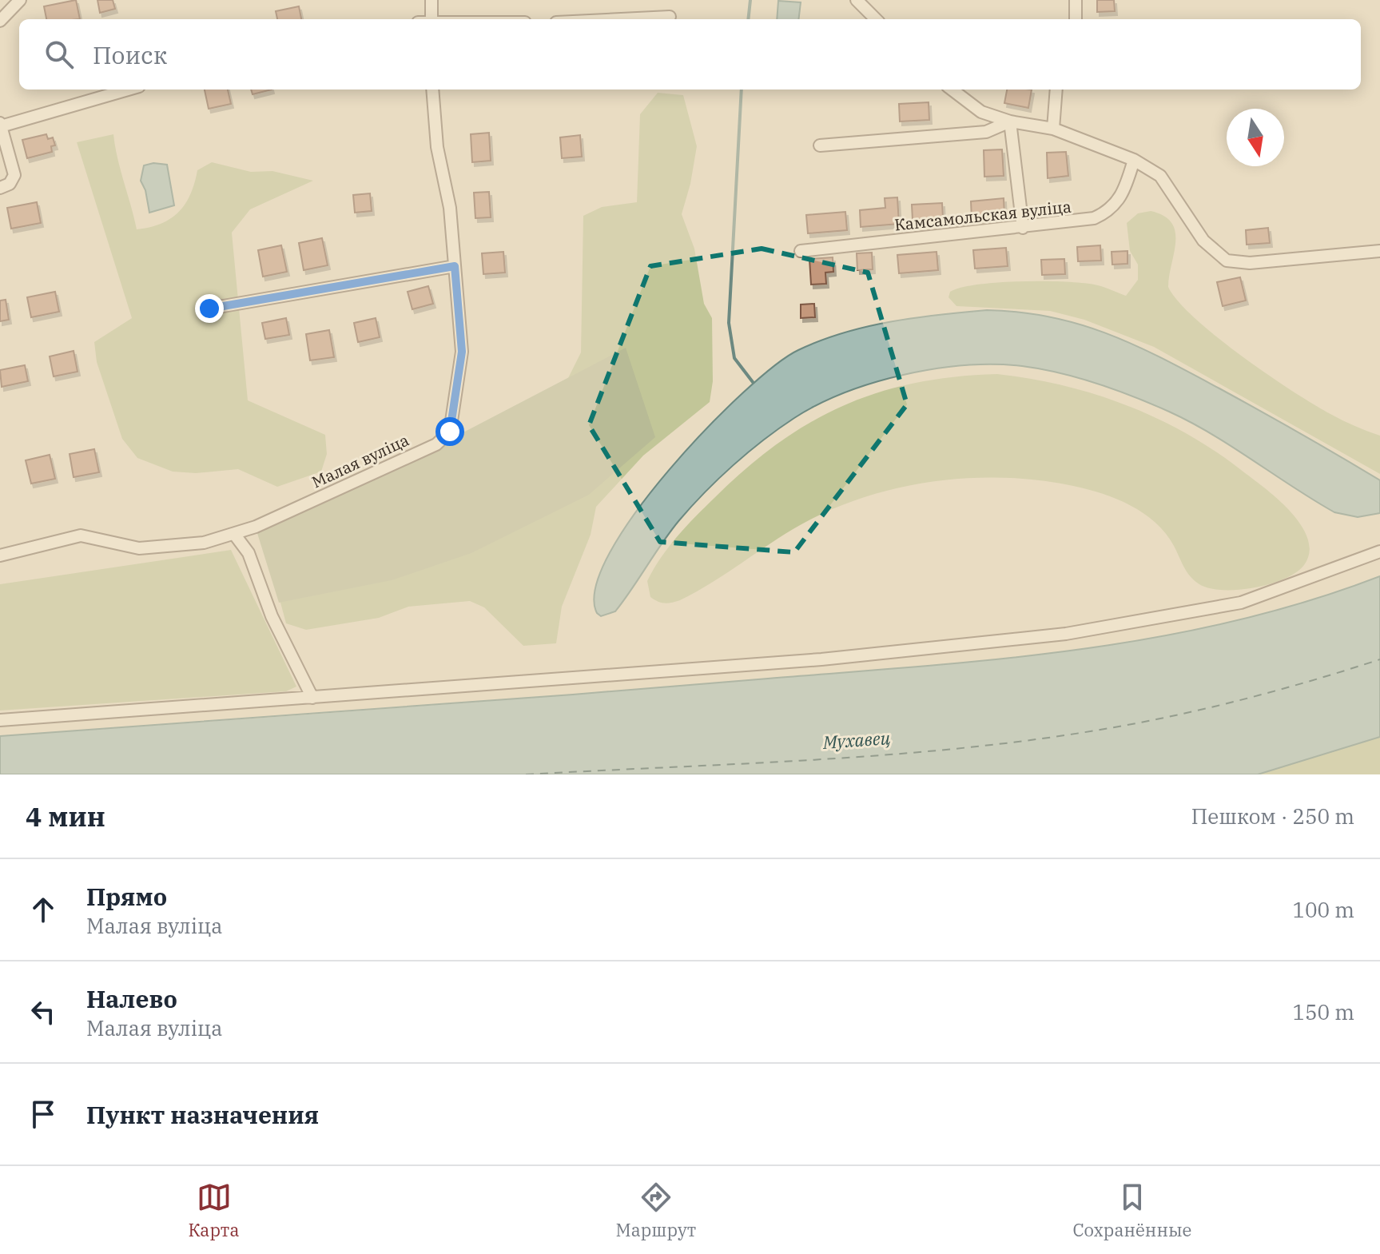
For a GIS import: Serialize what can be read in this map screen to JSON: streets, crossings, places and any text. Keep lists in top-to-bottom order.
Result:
{
  "streets": {
    "street": ["Камсамольская вуліца", "Малая вуліца"]
  },
  "water": ["Мухавец"],
  "north": "bottom",
  "page": {
    "search": "Поиск",
    "heading": ["4 мин", "Пешком · 250 m"],
    "list": [
      ["Прямо", "Малая вуліца", "100 m"],
      ["Налево", "Малая вуліца", "150 m"],
      "Пункт назначения"
    ],
    "nav": ["Карта", "Маршрут", "Сохранённые"]
  }
}
